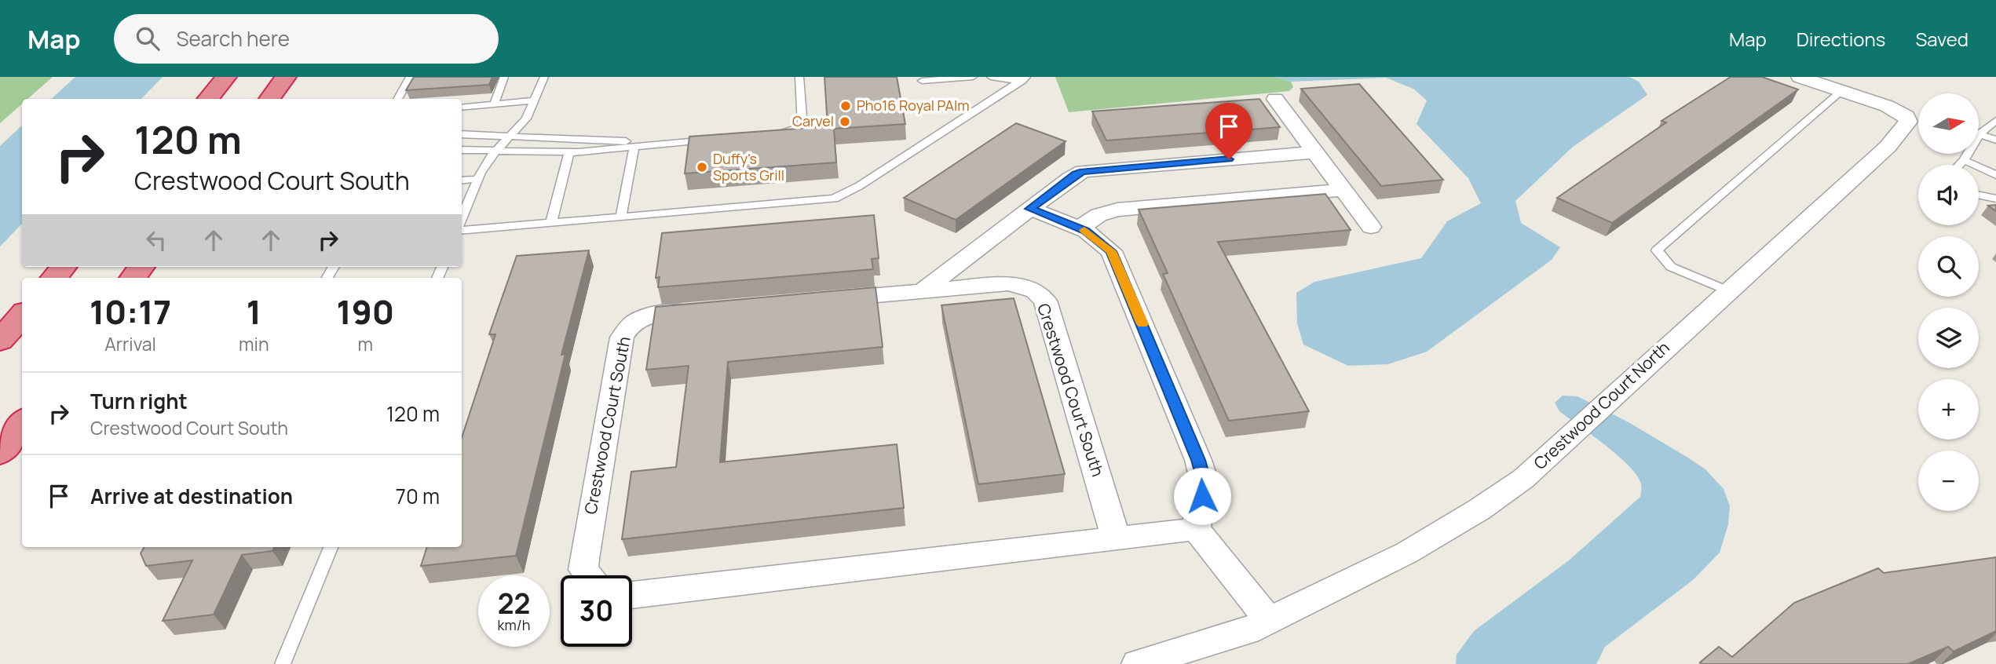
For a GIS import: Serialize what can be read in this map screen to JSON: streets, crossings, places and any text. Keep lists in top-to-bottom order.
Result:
{
  "streets": {
    "street": ["Crestwood Court South", "Crestwood Court North"]
  },
  "places": ["Pho16 Royal PAlm", "Carvel", "Duffy's Sports Grill"],
  "north": "right",
  "page": {
    "header": "Map",
    "search": "Search here",
    "nav": ["Map", "Directions", "Saved"],
    "map_buttons": ["+", "−"],
    "turn": ["120 m", "Crestwood Court South"],
    "eta": [
      "10:17",
      "Arrival",
      "1",
      "min",
      "190",
      "m"
    ],
    "list": [
      {
        "name": "Turn right",
        "note": "Crestwood Court South",
        "value": "120 m"
      },
      {
        "name": "Arrive at destination",
        "value": "70 m"
      }
    ],
    "speed": "22 km/h",
    "limit": "30"
  }
}
